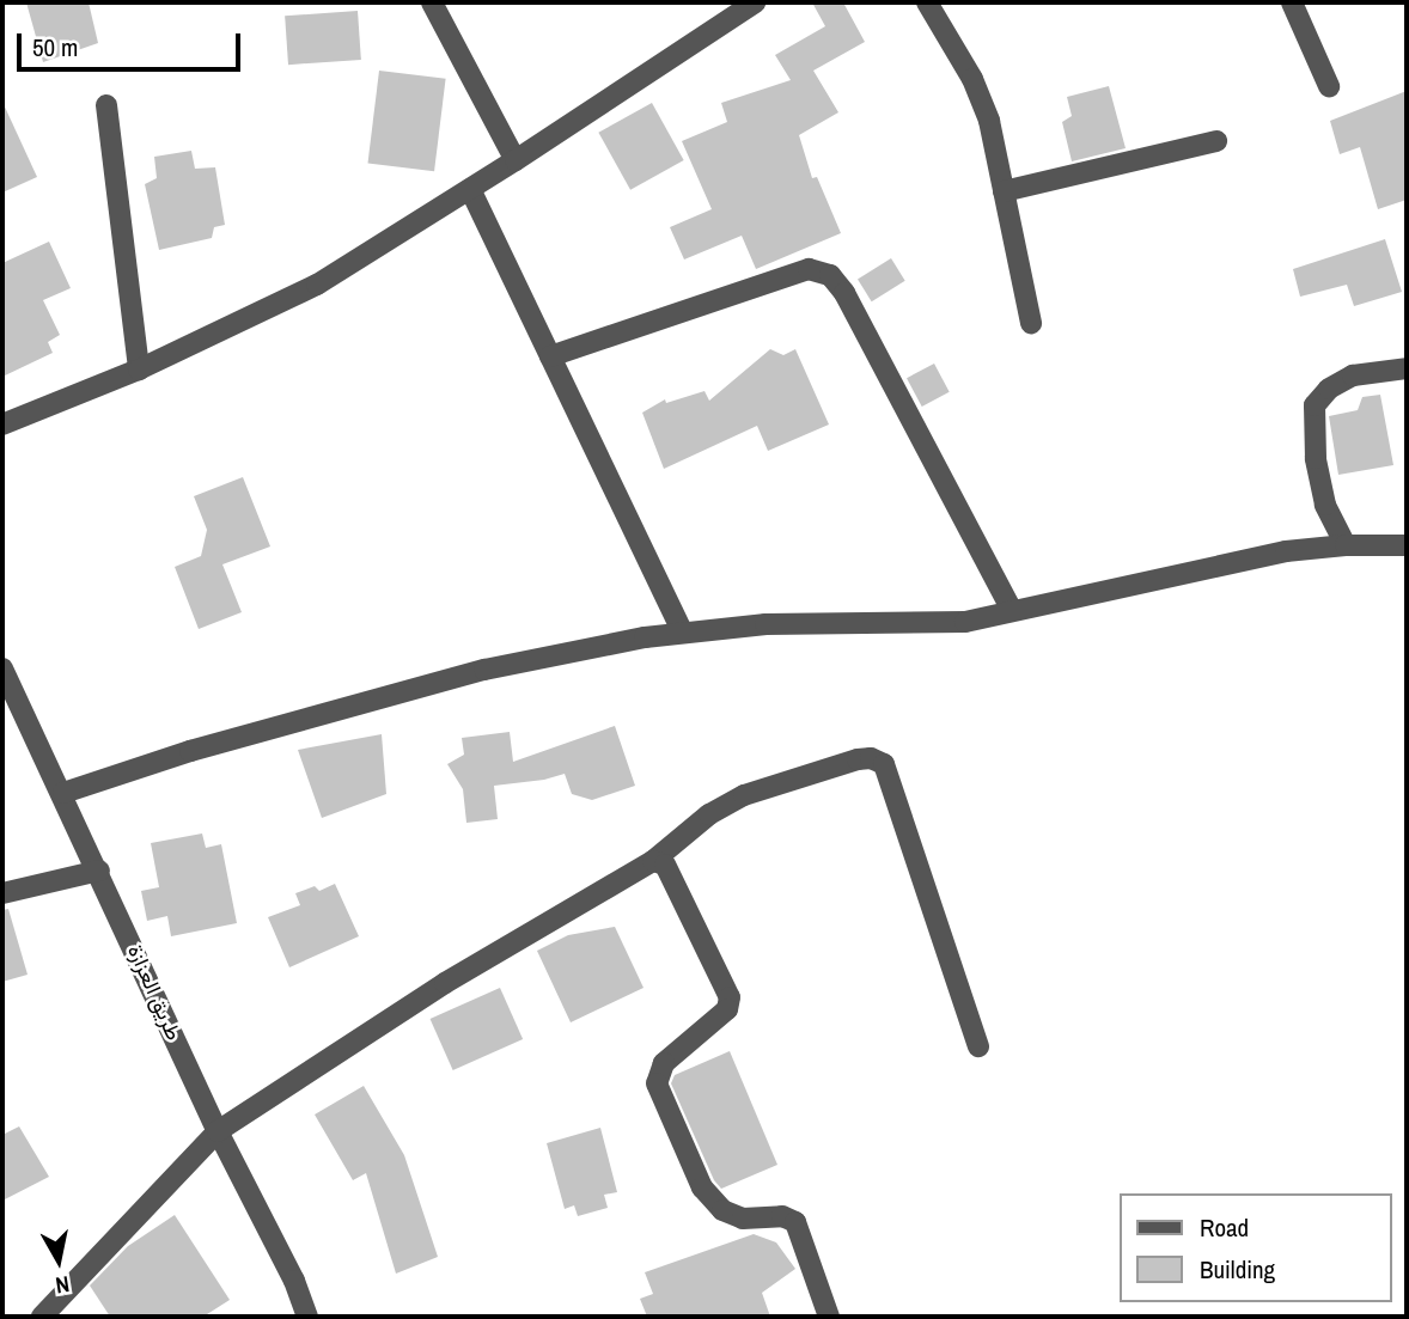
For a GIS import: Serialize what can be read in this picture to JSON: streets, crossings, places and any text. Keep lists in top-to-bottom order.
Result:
{
  "streets": {
    "street": ["طريق العزازة"]
  },
  "legend": ["Road", "Building"],
  "scale_bar": "50 m",
  "north": "bottom"
}
